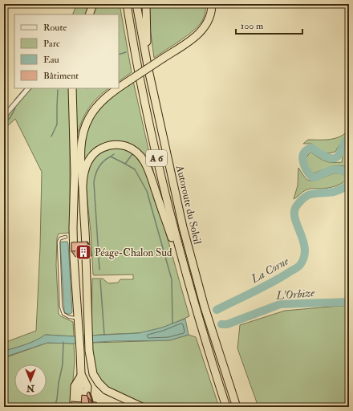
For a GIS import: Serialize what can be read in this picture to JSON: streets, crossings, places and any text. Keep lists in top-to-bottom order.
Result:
{
  "streets": {
    "highway": ["A 6", "Autoroute du Soleil"]
  },
  "water": ["La Corne", "L'Orbize"],
  "places": {
    "building": ["Péage-Chalon Sud"]
  },
  "legend": [
    "Route",
    "Parc",
    "Eau",
    "Bâtiment"
  ],
  "scale_bar": "100 m",
  "north": "bottom"
}
